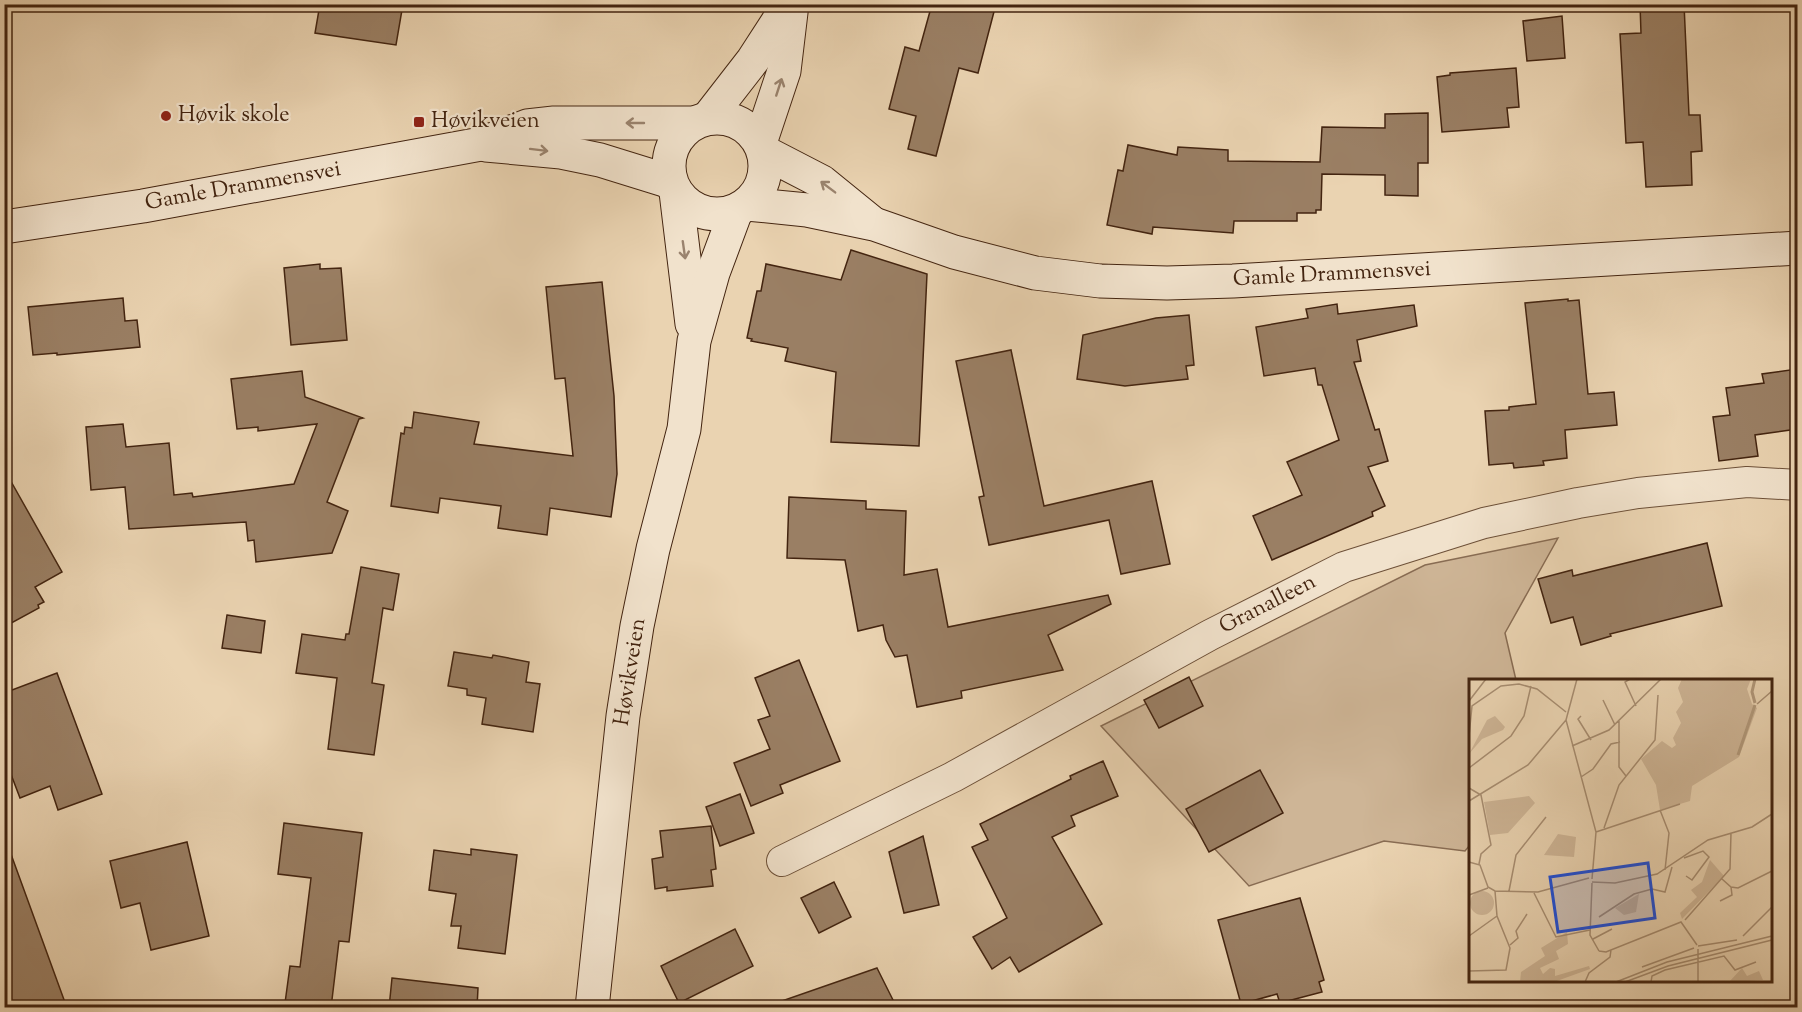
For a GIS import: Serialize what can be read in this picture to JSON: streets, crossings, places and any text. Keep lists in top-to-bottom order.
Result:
{
  "streets": {
    "main road": ["Gamle Drammensvei", "Høvikveien"],
    "street": ["Granalleen"]
  },
  "crossings": [
    ["Gamle Drammensvei", "Høvikveien"]
  ],
  "places": {
    "other": ["Høvik skole"],
    "transit": ["Høvikveien"]
  }
}
